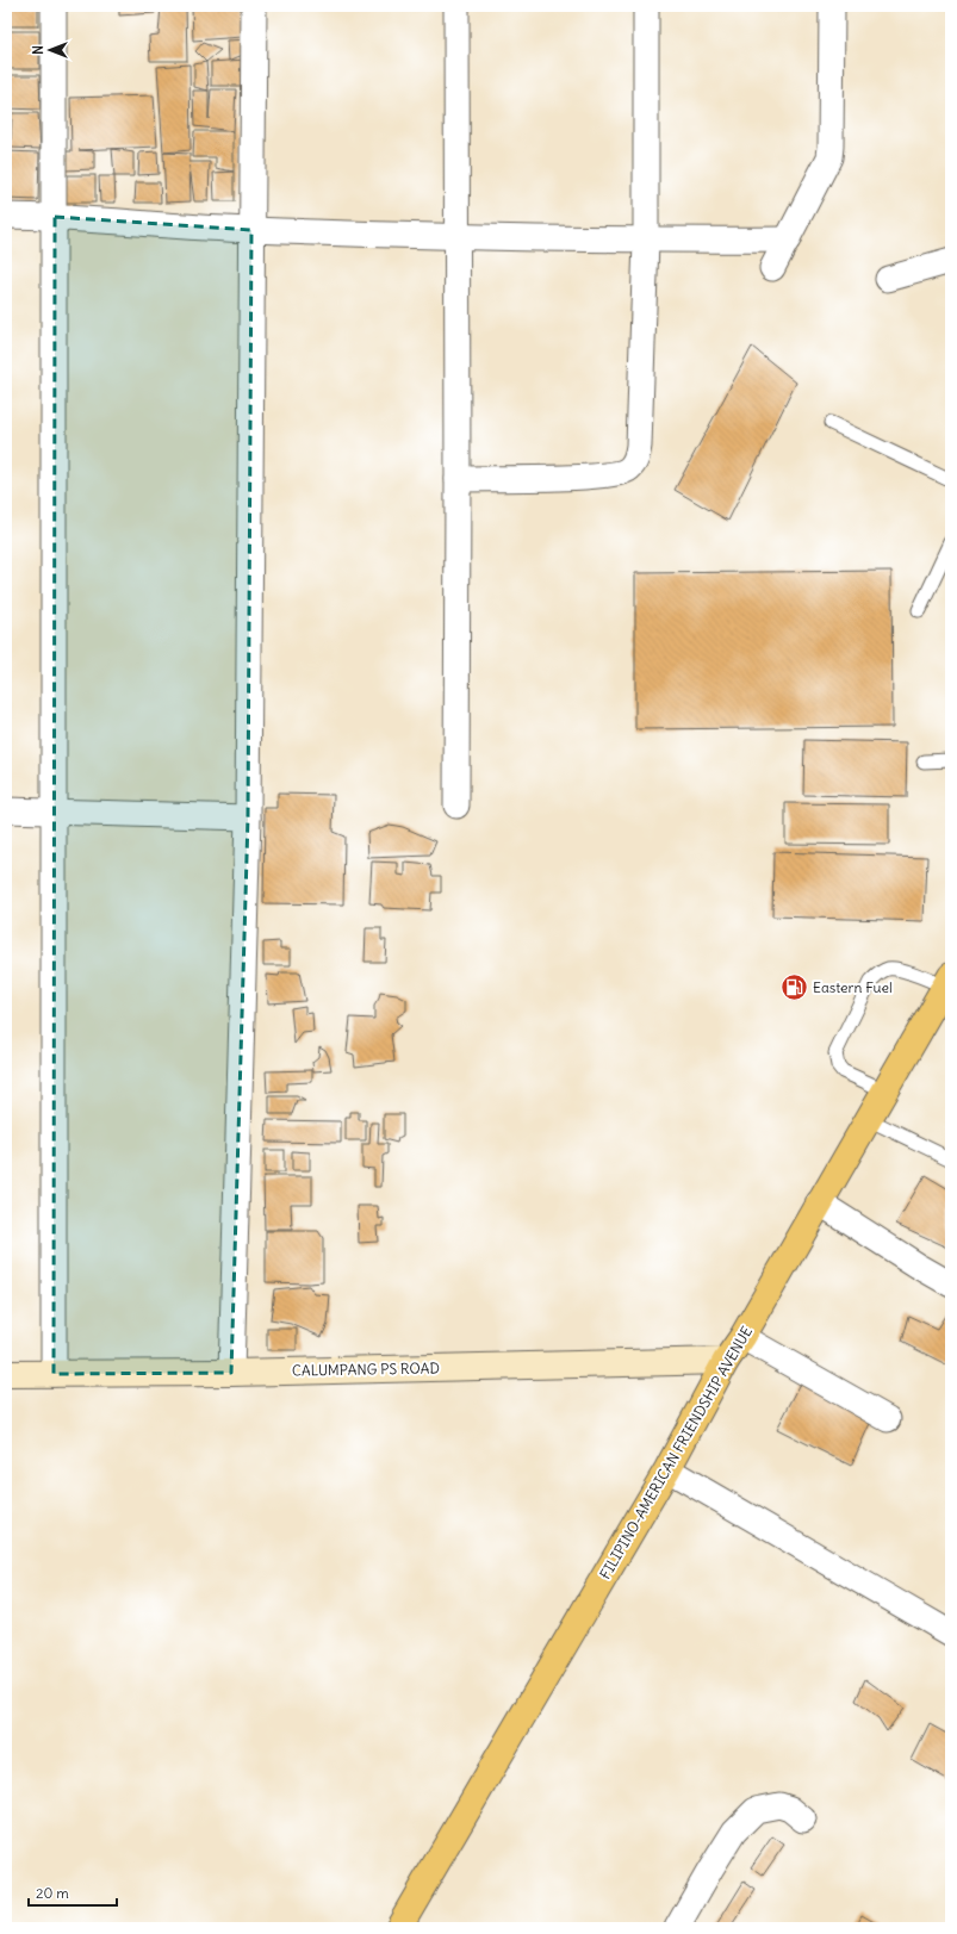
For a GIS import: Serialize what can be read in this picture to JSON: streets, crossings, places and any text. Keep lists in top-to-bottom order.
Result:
{
  "streets": {
    "main road": ["FILIPINO-AMERICAN FRIENDSHIP AVENUE"],
    "street": ["CALUMPANG PS ROAD"]
  },
  "crossings": [
    ["CALUMPANG PS ROAD", "FILIPINO-AMERICAN FRIENDSHIP AVENUE"]
  ],
  "places": {
    "fuel station": ["Eastern Fuel"]
  },
  "scale_bar": "20 m",
  "north": "left"
}
